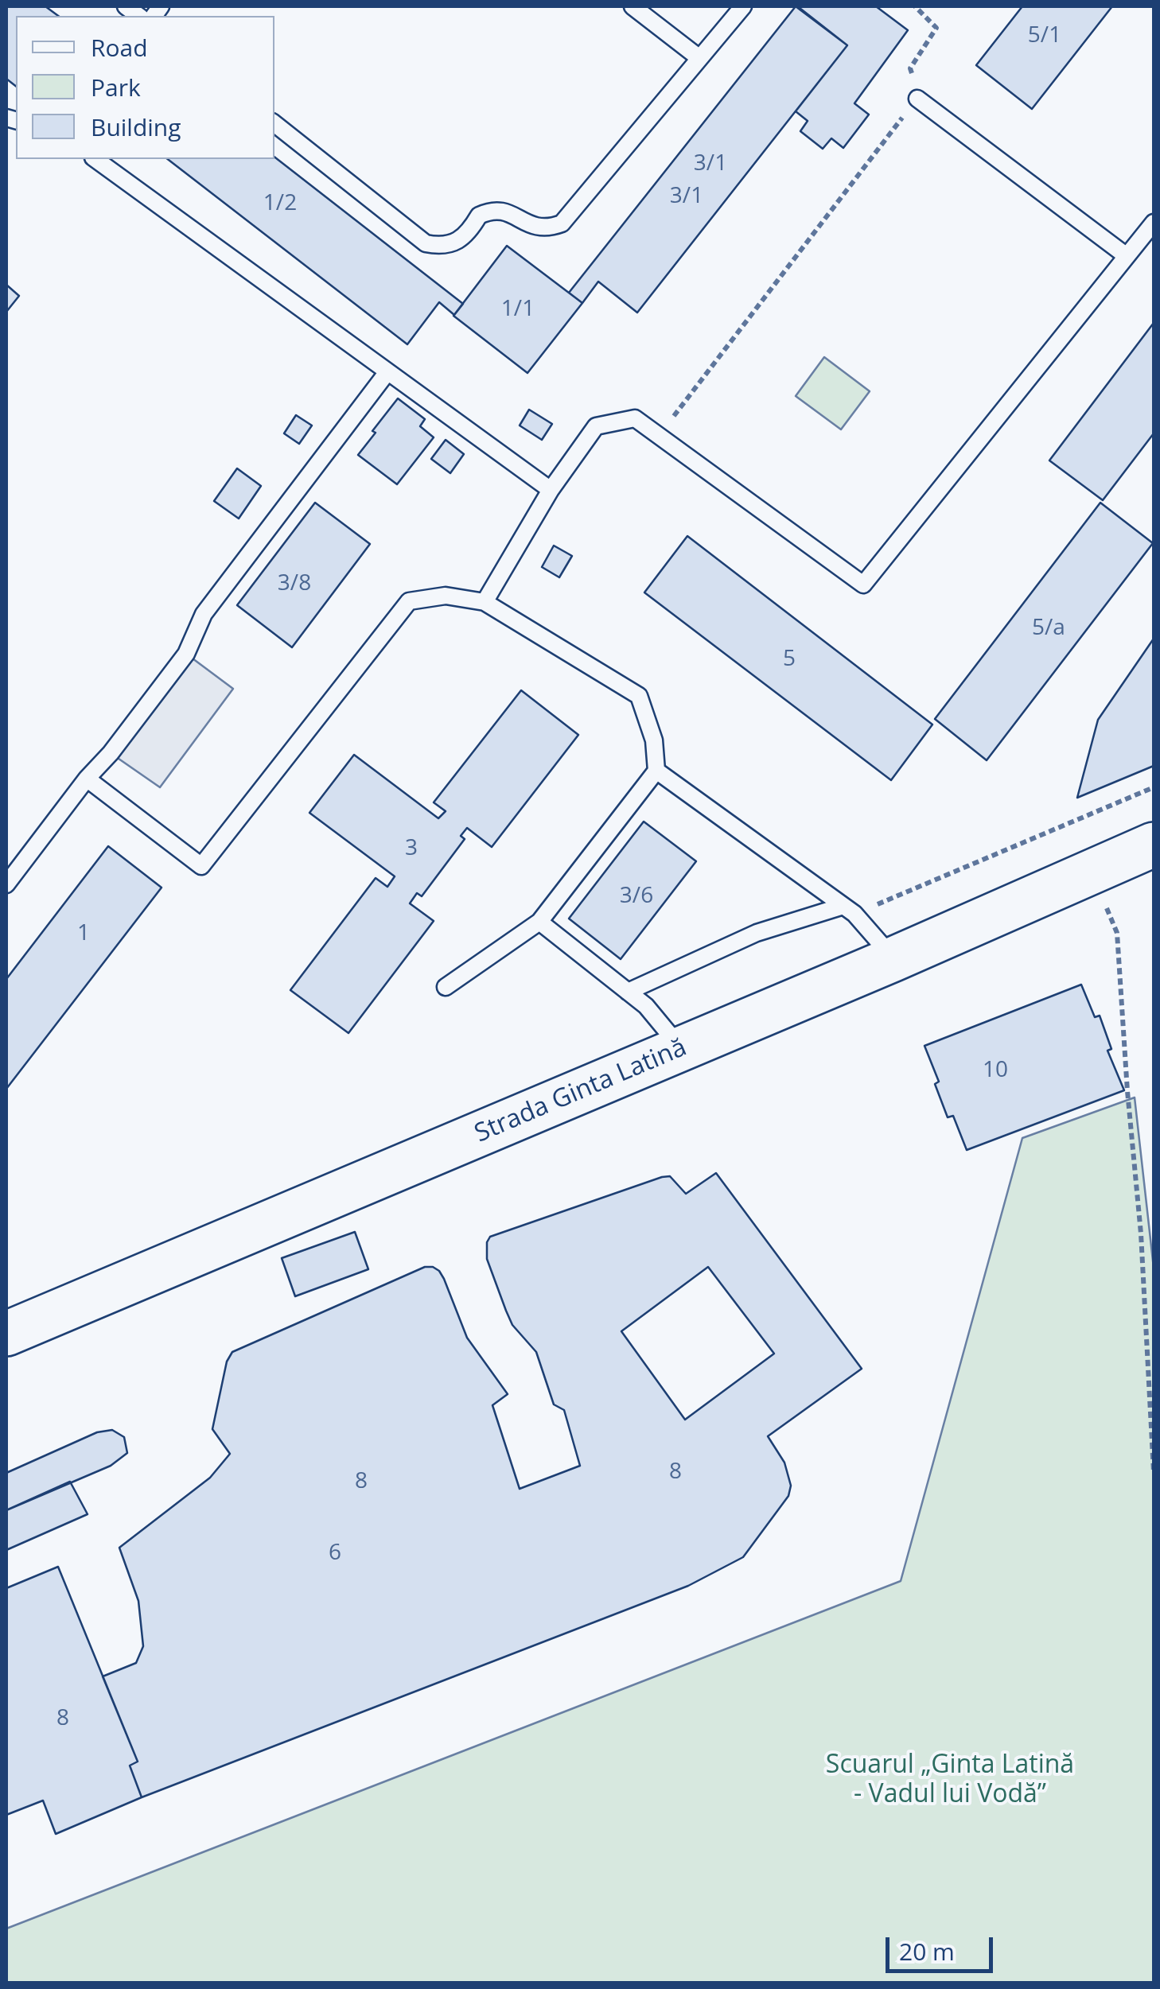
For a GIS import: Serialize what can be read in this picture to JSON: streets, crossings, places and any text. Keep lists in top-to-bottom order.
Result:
{
  "streets": {
    "street": ["Strada Ginta Latină"]
  },
  "parks": ["Scuarul „Ginta Latină - Vadul lui Vodă”"],
  "house_numbers": [
    "5/1",
    "3/1",
    "3/1",
    "1/2",
    "1/1",
    "3/8",
    "5/a",
    "5",
    "3",
    "3/6",
    "1",
    "10",
    "8",
    "8",
    "6",
    "8"
  ],
  "legend": ["Road", "Park", "Building"],
  "scale_bar": "20 m"
}
